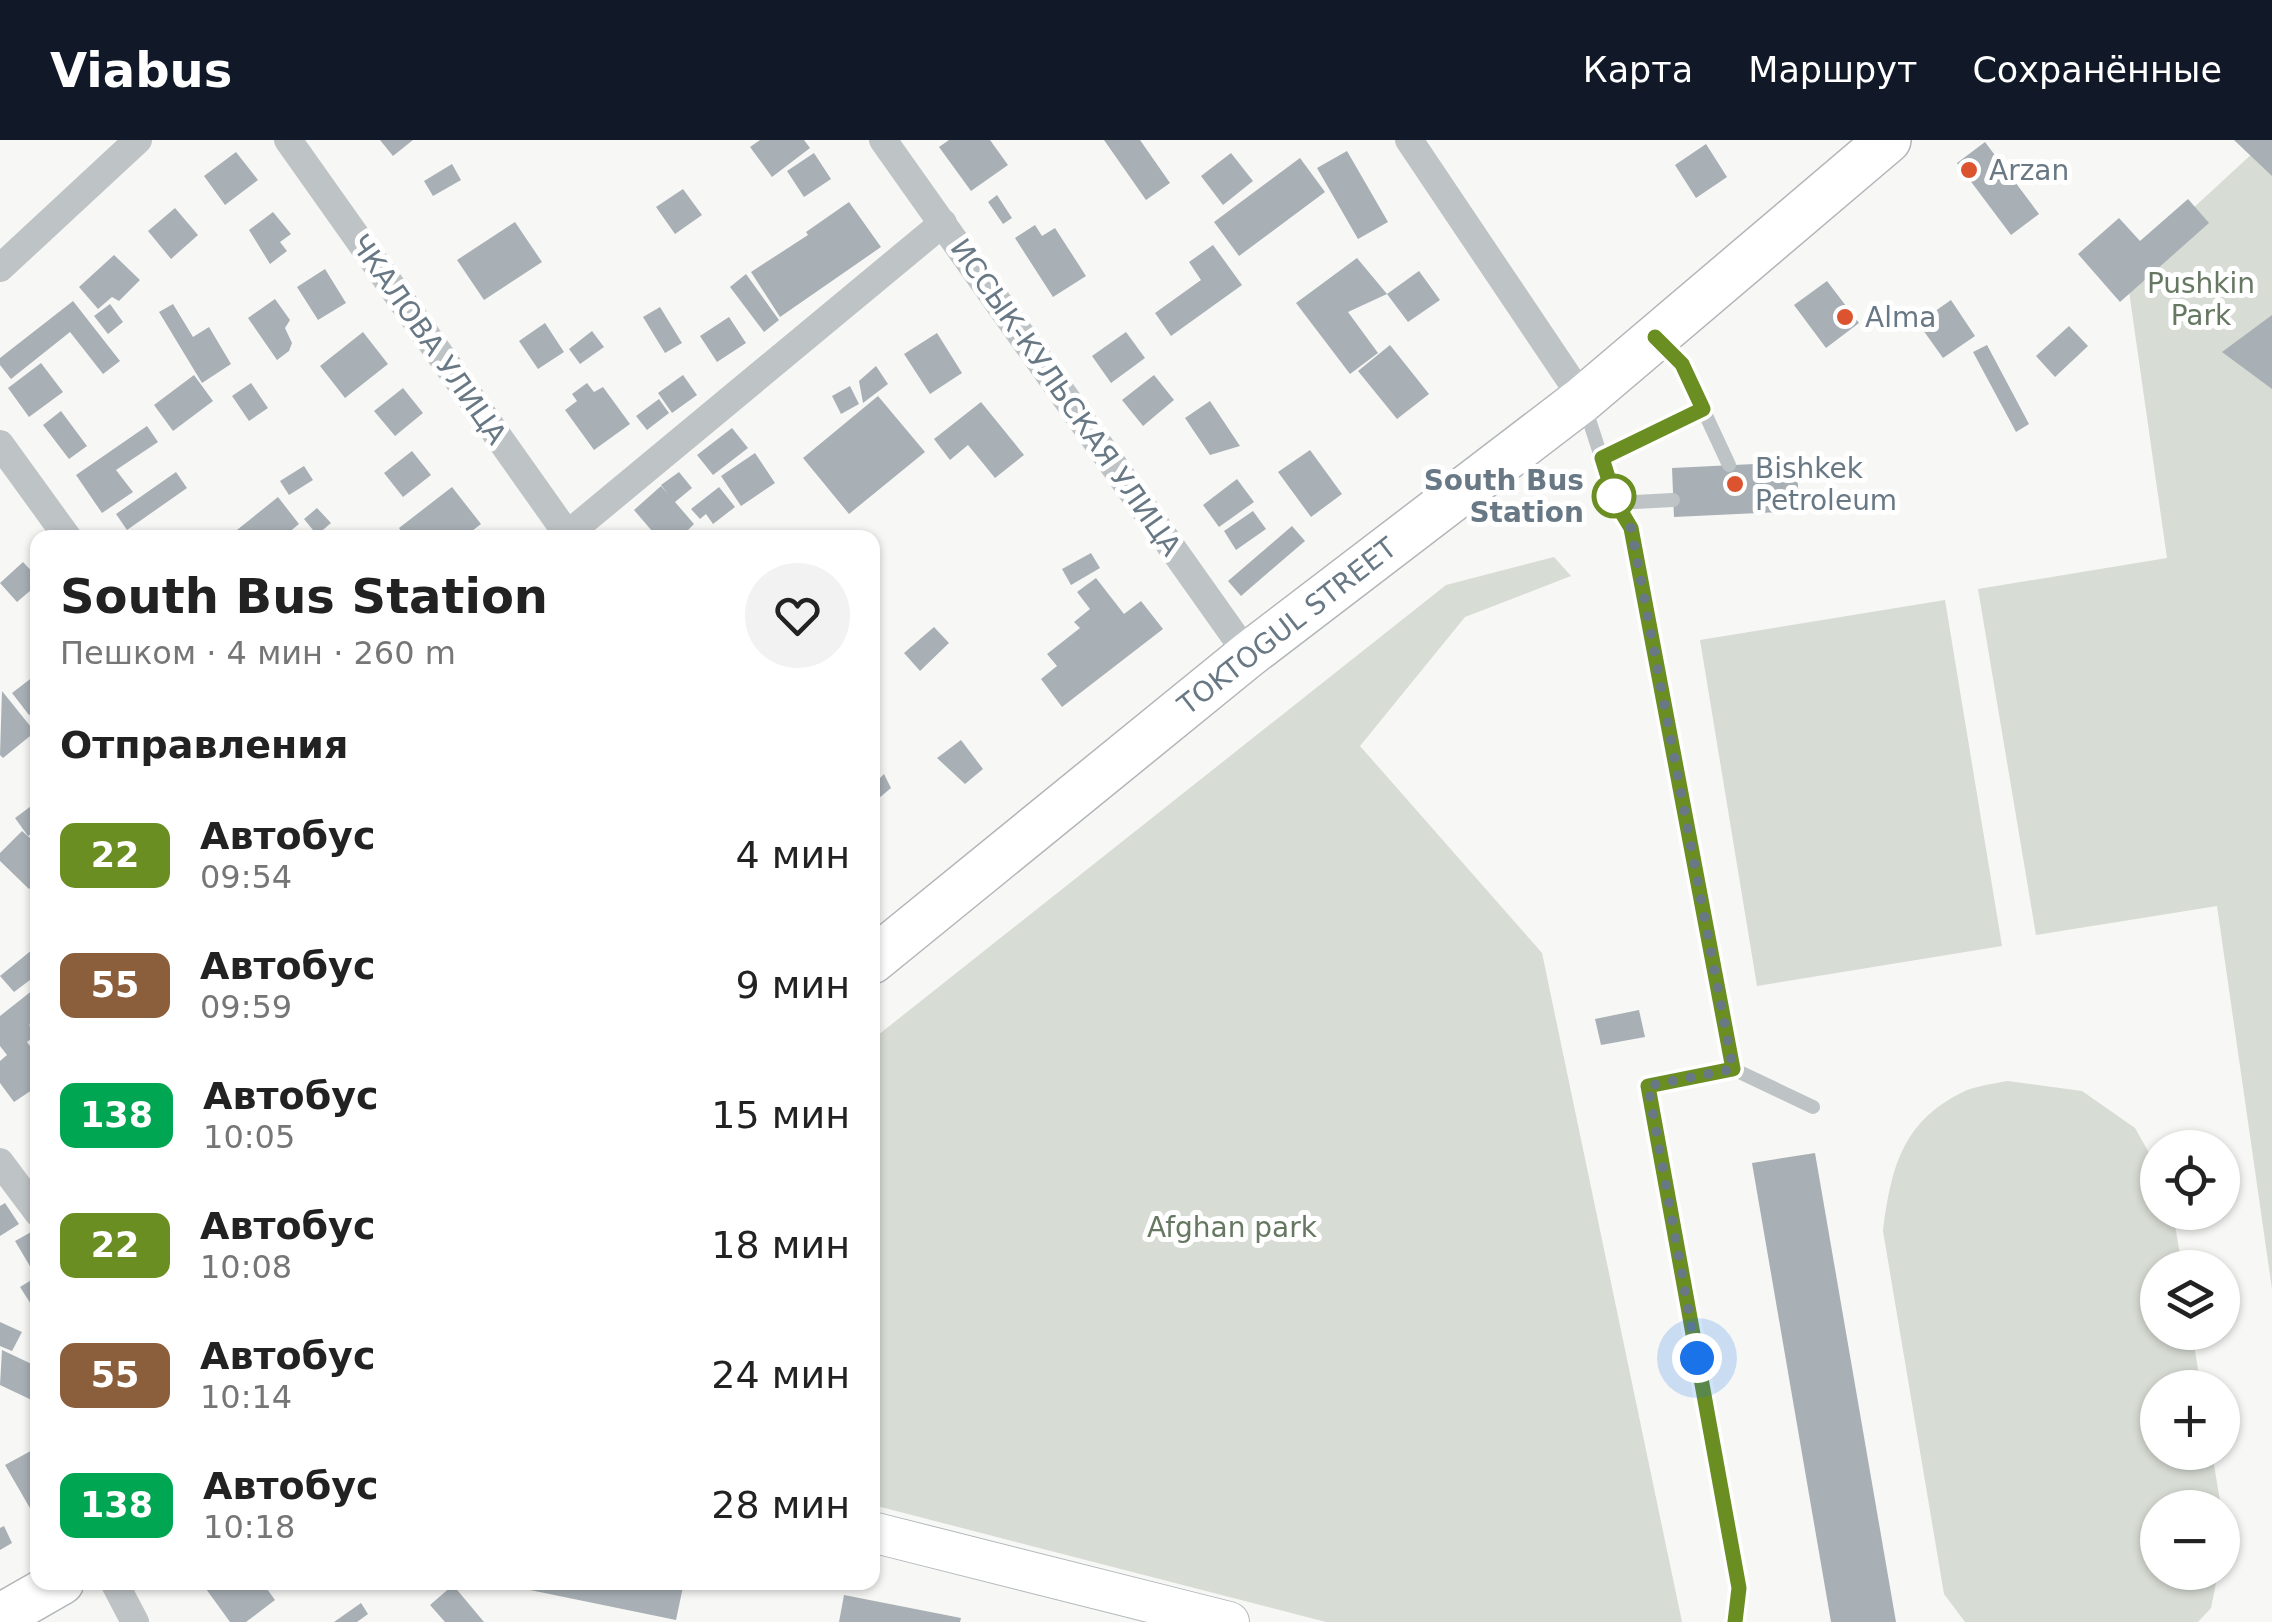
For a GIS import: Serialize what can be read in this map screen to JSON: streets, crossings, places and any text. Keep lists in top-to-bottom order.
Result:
{
  "streets": {
    "highway": ["TOKTOGUL STREET"],
    "street": ["ЧКАЛОВА УЛИЦА", "ИССЫК-КУЛЬСКАЯ УЛИЦА"]
  },
  "crossings": [
    ["ИССЫК-КУЛЬСКАЯ УЛИЦА", "TOKTOGUL STREET"]
  ],
  "parks": ["Pushkin Park", "Afghan park"],
  "places": [
    "Arzan",
    "Alma",
    "Bishkek Petroleum",
    "South Bus Station"
  ],
  "lines": ["bus line 22"],
  "page": {
    "header": "Viabus",
    "nav": ["Карта", "Маршрут", "Сохранённые"],
    "heading": [
      ["South Bus Station", "Пешком · 4 мин · 260 m"],
      "Отправления"
    ],
    "list": [
      {
        "mark": "22",
        "name": "Автобус",
        "note": "09:54",
        "value": "4 мин"
      },
      {
        "mark": "55",
        "name": "Автобус",
        "note": "09:59",
        "value": "9 мин"
      },
      {
        "mark": "138",
        "name": "Автобус",
        "note": "10:05",
        "value": "15 мин"
      },
      {
        "mark": "22",
        "name": "Автобус",
        "note": "10:08",
        "value": "18 мин"
      },
      {
        "mark": "55",
        "name": "Автобус",
        "note": "10:14",
        "value": "24 мин"
      },
      {
        "mark": "138",
        "name": "Автобус",
        "note": "10:18",
        "value": "28 мин"
      }
    ],
    "map_buttons": ["+", "−"]
  }
}
